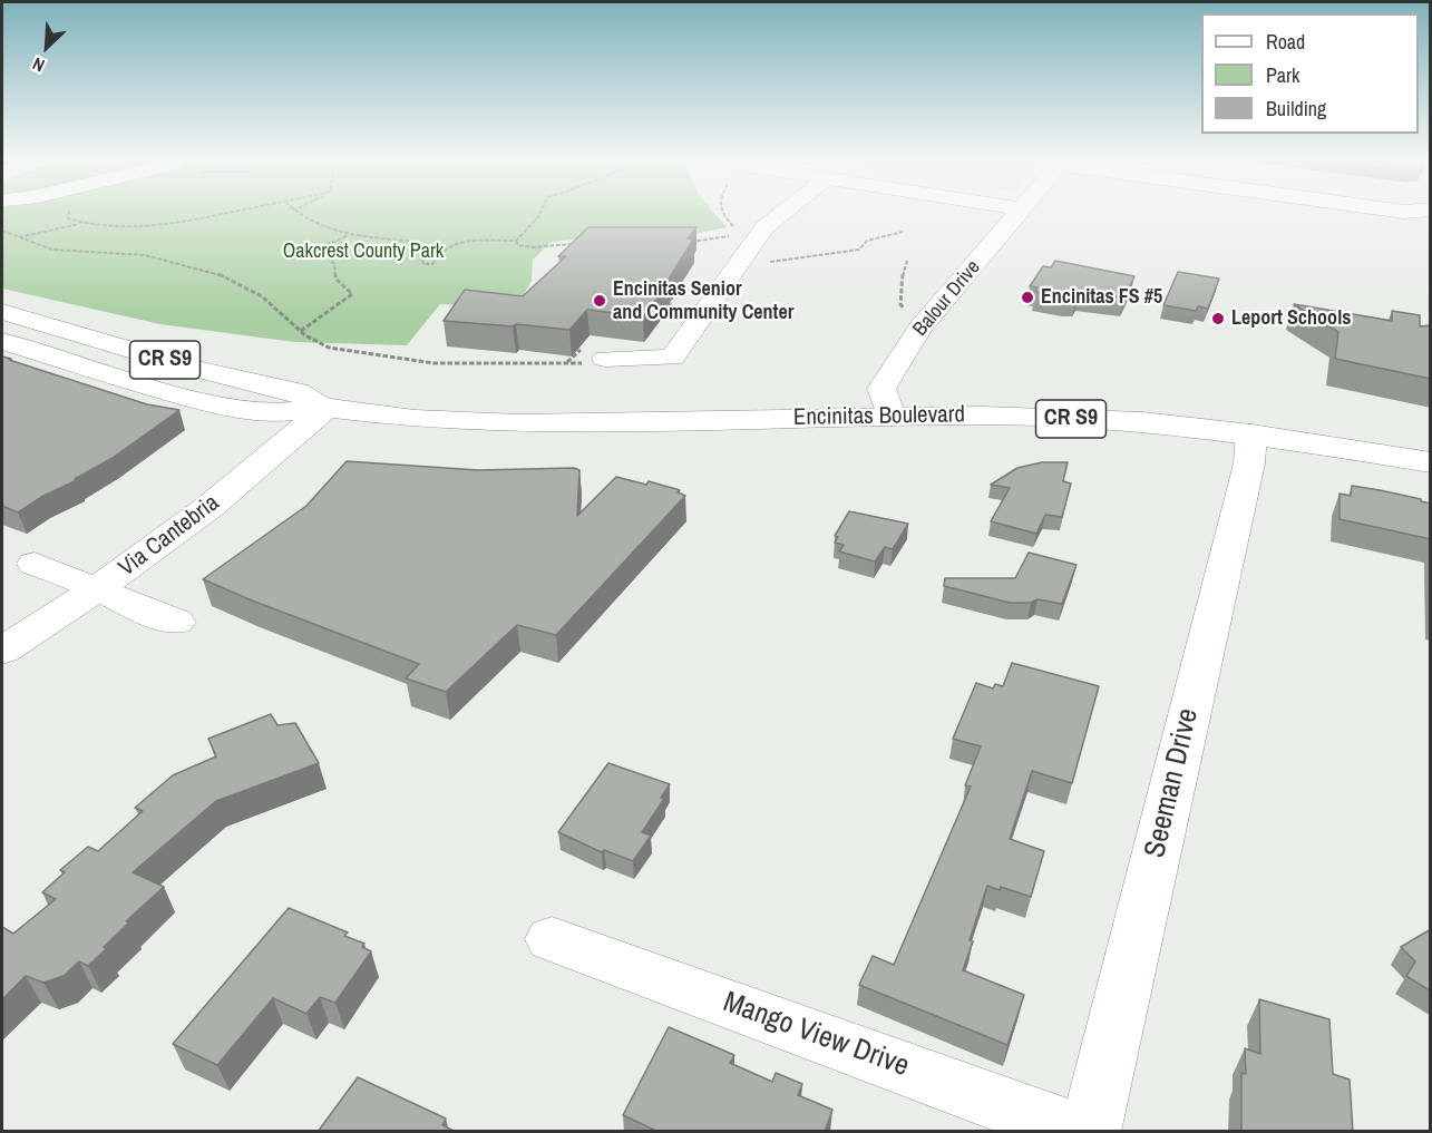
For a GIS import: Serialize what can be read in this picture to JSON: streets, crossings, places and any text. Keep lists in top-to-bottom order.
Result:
{
  "streets": {
    "street": [
      "Balour Drive",
      "CR S9",
      "Encinitas Boulevard",
      "Via Cantebria",
      "Seeman Drive",
      "Mango View Drive"
    ]
  },
  "crossings": [
    ["Balour Drive", "Encinitas Boulevard"],
    ["Encinitas Boulevard", "Via Cantebria"],
    ["Encinitas Boulevard", "Seeman Drive"]
  ],
  "parks": ["Oakcrest County Park"],
  "places": ["Encinitas FS #5", "Encinitas Senior and Community Center", "Leport Schools"],
  "legend": ["Road", "Park", "Building"],
  "north": "bottom left"
}
